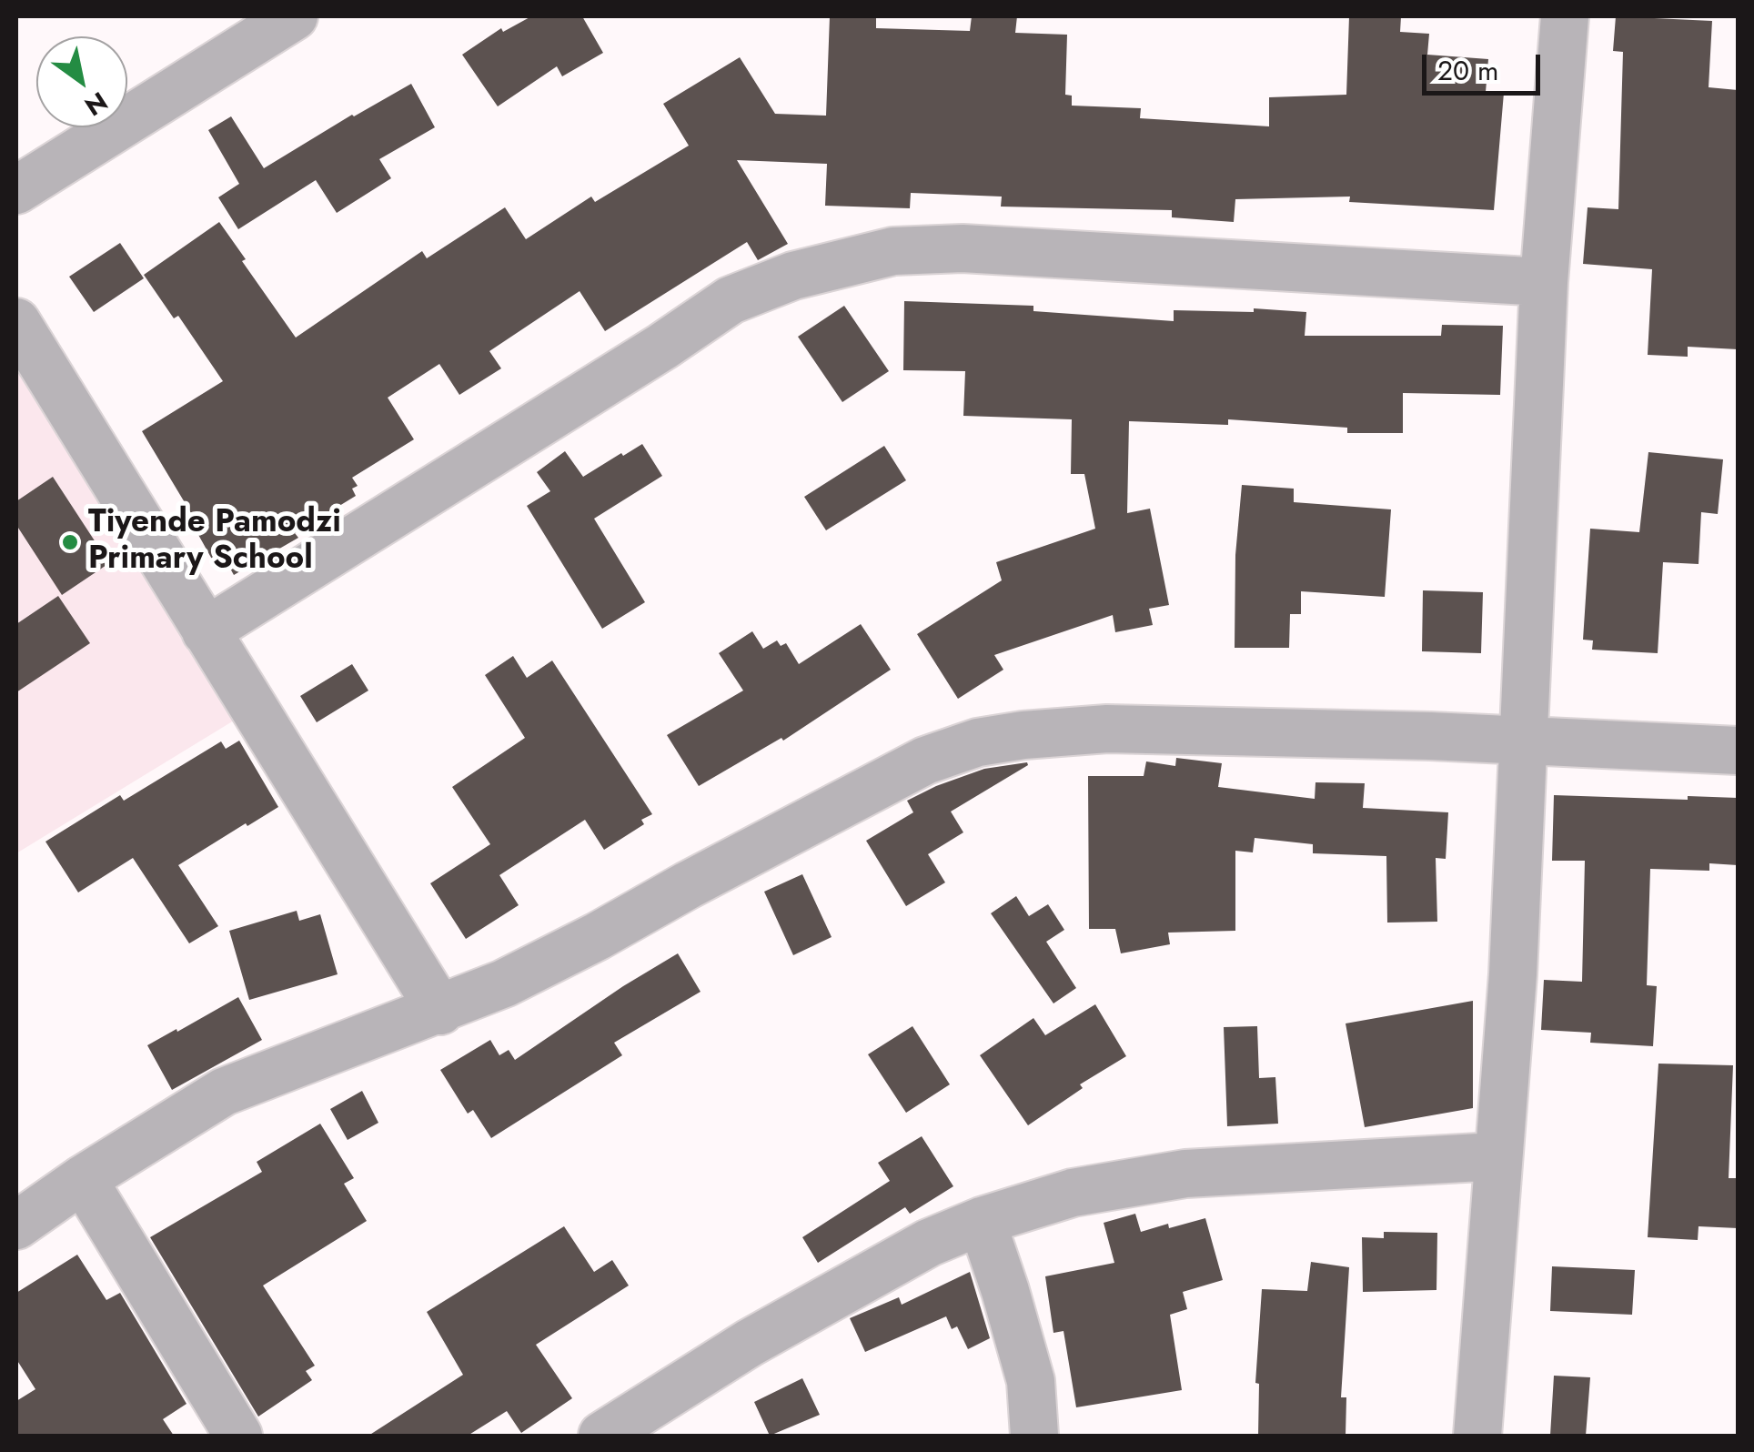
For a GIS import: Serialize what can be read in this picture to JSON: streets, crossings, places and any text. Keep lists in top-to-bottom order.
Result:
{
  "places": ["Tiyende Pamodzi Primary School"],
  "scale_bar": "20 m",
  "north": "bottom right"
}
